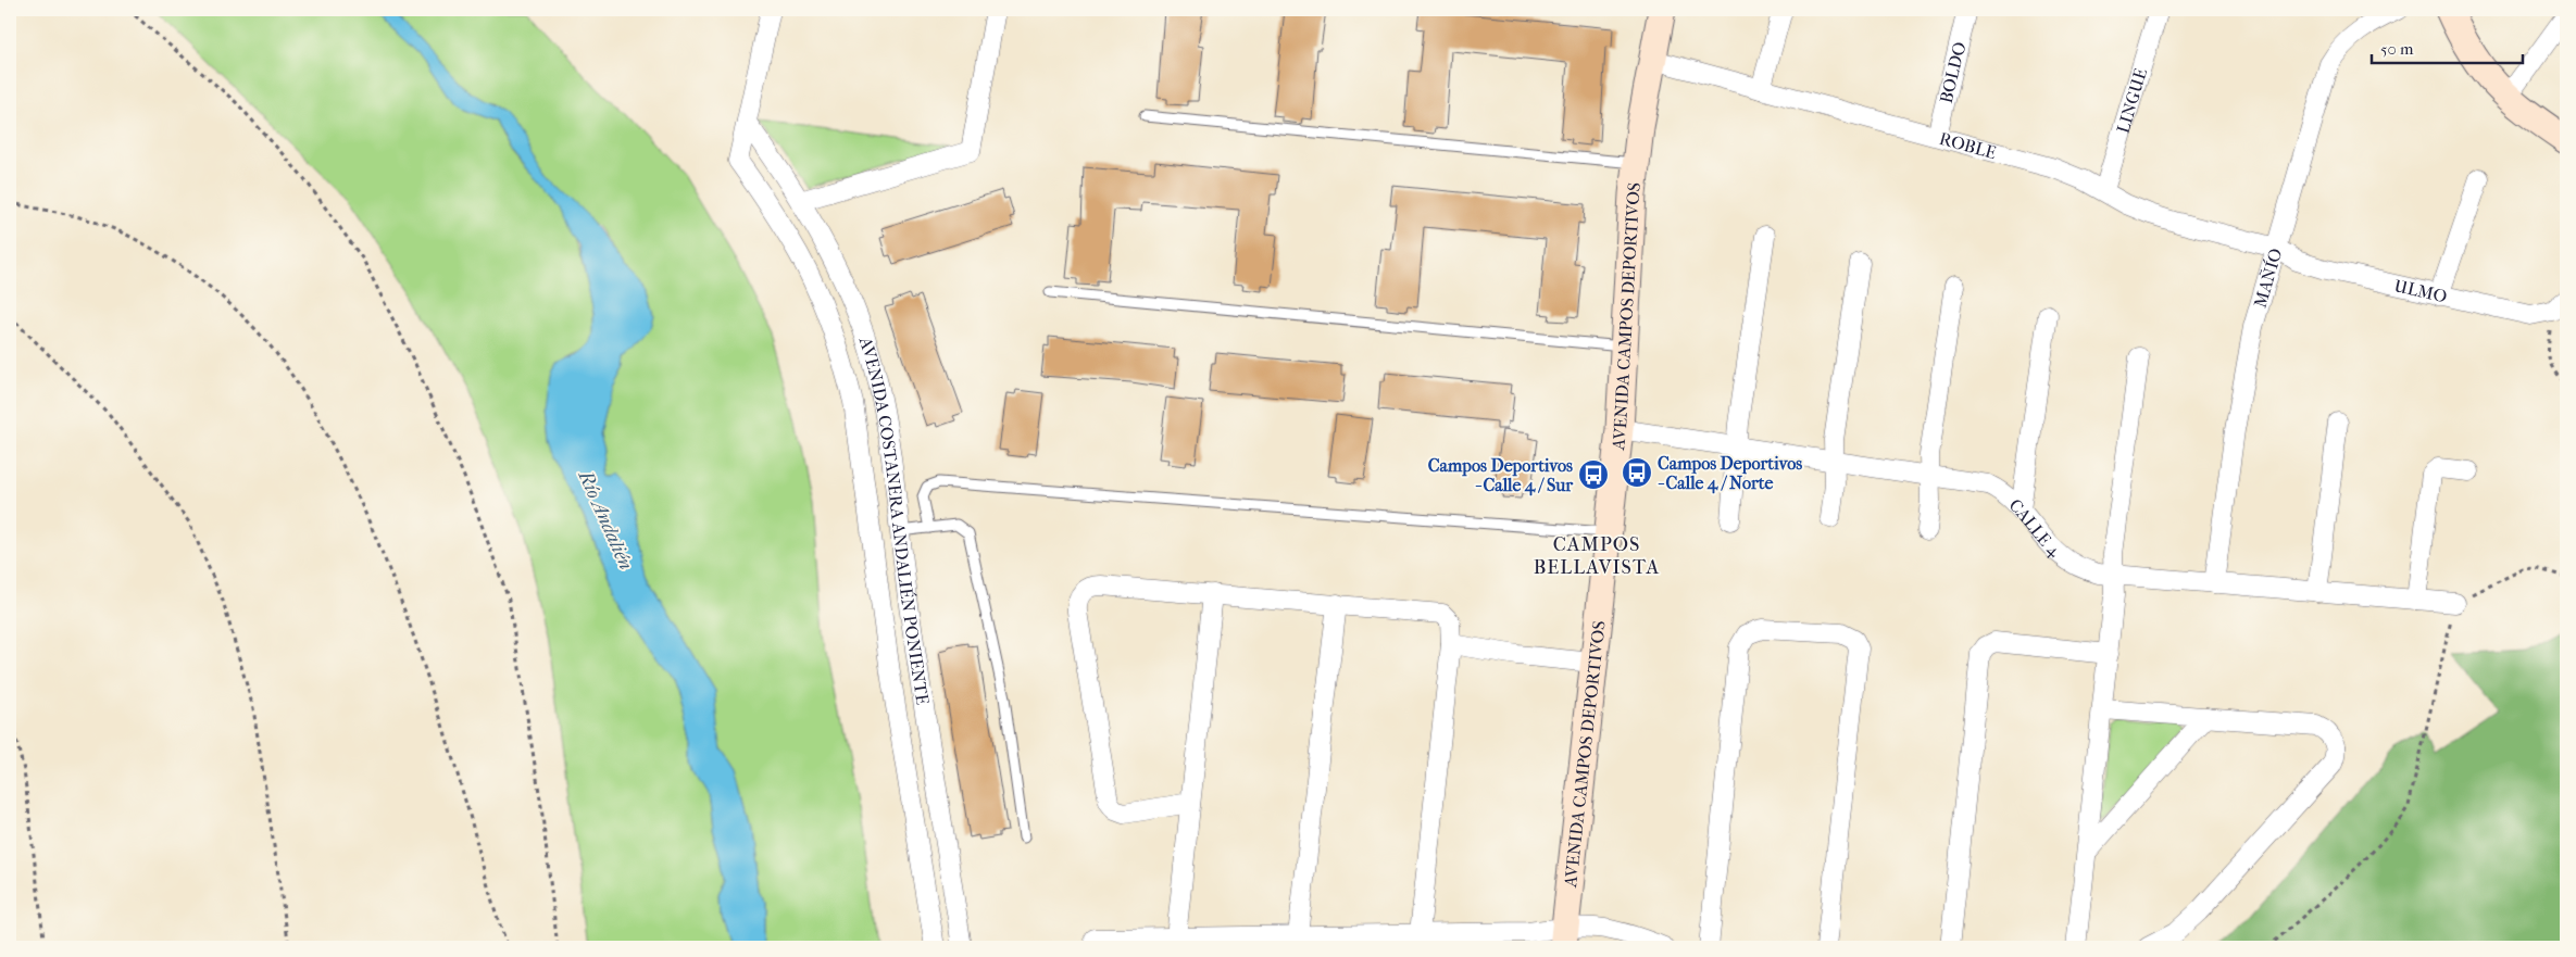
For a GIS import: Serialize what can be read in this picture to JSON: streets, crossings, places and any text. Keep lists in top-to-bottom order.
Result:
{
  "streets": {
    "street": [
      "BOLDO",
      "LINGUE",
      "ROBLE",
      "MAÑÍO",
      "ULMO",
      "AVENIDA CAMPOS DEPORTIVOS",
      "AVENIDA COSTANERA ANDALIÉN PONIENTE",
      "CALLE 4"
    ]
  },
  "crossings": [
    ["BOLDO", "ROBLE"],
    ["LINGUE", "ROBLE"],
    ["ROBLE", "MAÑÍO"],
    ["ROBLE", "ULMO"],
    ["ROBLE", "AVENIDA CAMPOS DEPORTIVOS"],
    ["MAÑÍO", "ULMO"],
    ["MAÑÍO", "CALLE 4"],
    ["AVENIDA CAMPOS DEPORTIVOS", "CALLE 4"]
  ],
  "districts": ["CAMPOS BELLAVISTA"],
  "water": ["Río Andalién"],
  "places": {
    "bus stop": ["Campos Deportivos - Calle 4 / Norte", "Campos Deportivos - Calle 4 / Sur"]
  },
  "scale_bar": "50 m"
}
